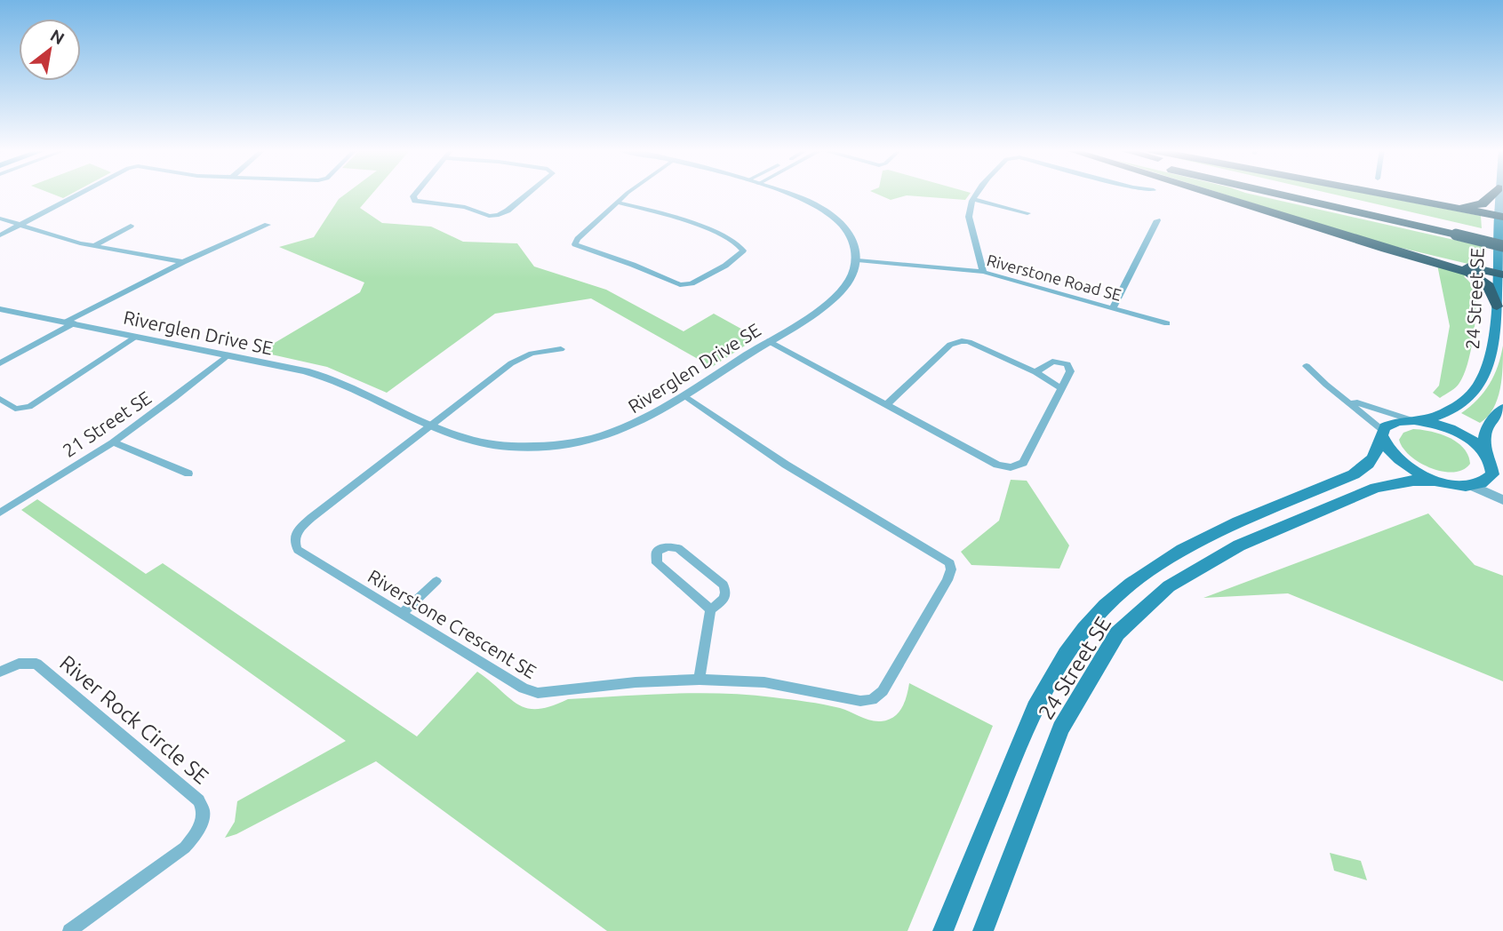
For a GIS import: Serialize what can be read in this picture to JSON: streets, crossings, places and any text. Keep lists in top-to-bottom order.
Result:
{
  "streets": {
    "main road": ["24 Street SE"],
    "street": [
      "Riverstone Road SE",
      "Riverglen Drive SE",
      "21 Street SE",
      "Riverstone Crescent SE",
      "River Rock Circle SE"
    ]
  },
  "crossings": [
    ["Riverstone Road SE", "Riverglen Drive SE"],
    ["Riverglen Drive SE", "21 Street SE"],
    ["Riverglen Drive SE", "Riverstone Crescent SE"]
  ],
  "north": "top right"
}
